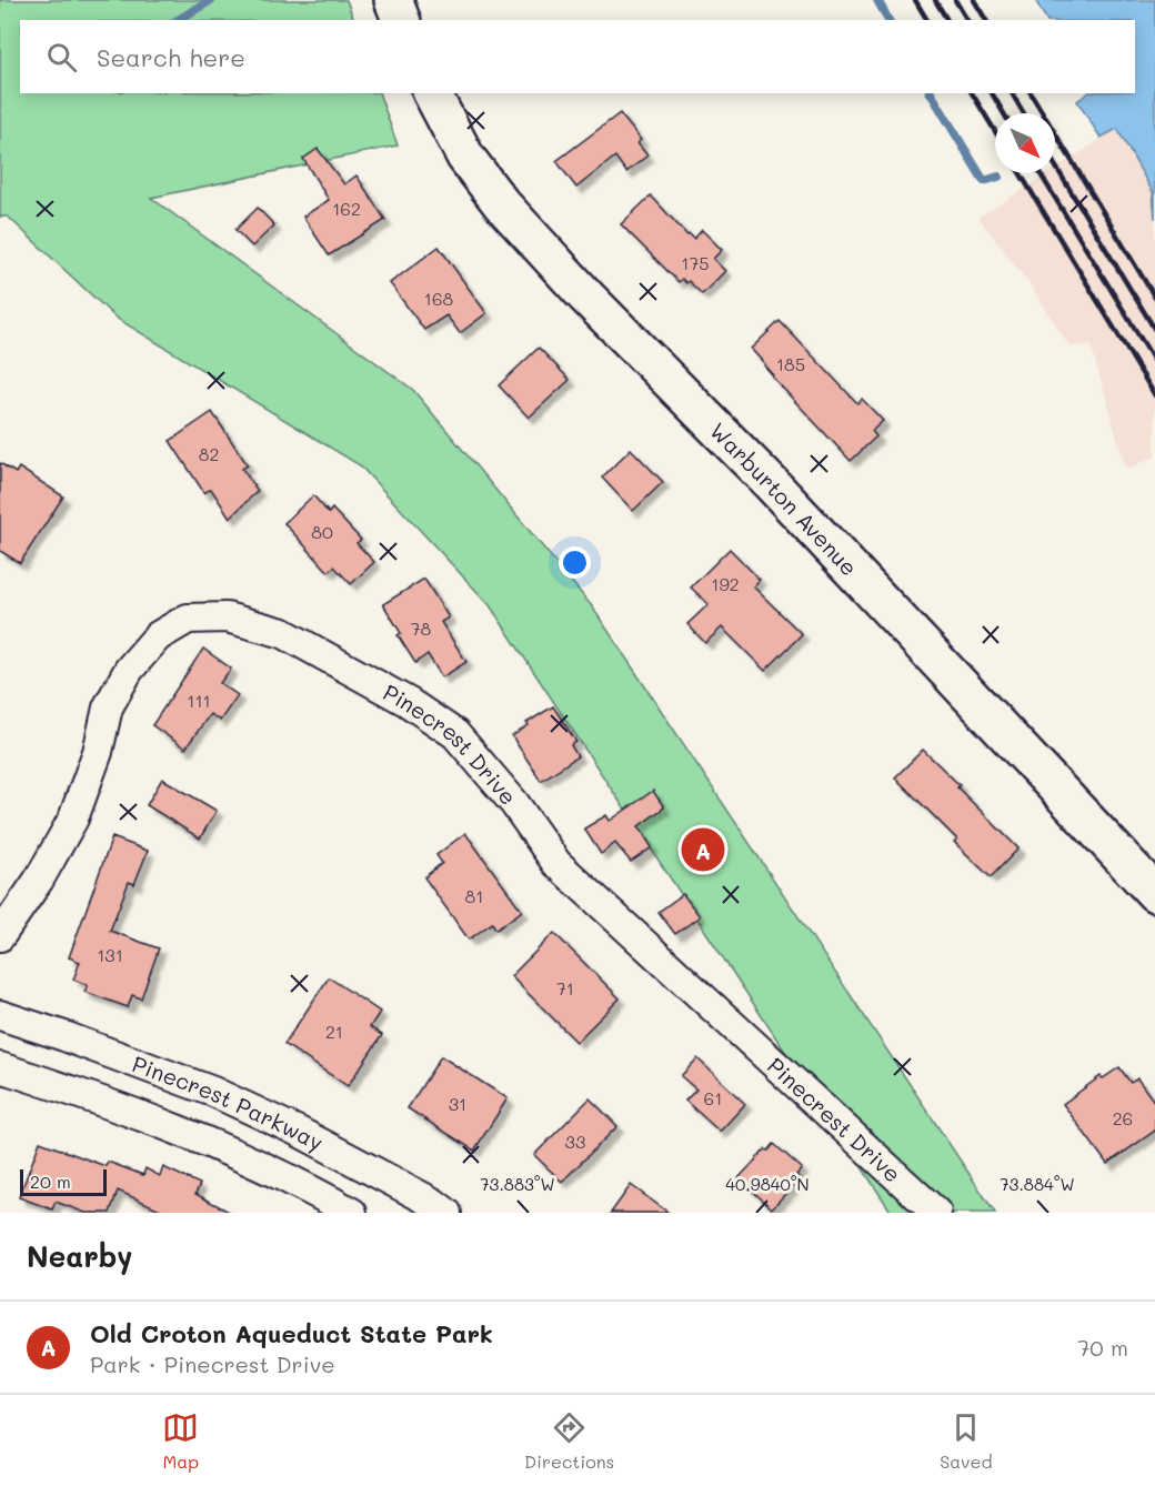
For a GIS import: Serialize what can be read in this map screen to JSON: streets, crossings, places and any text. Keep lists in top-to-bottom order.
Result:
{
  "streets": {
    "street": ["Warburton Avenue", "Pinecrest Drive", "Pinecrest Parkway"]
  },
  "house_numbers": [
    "162",
    "175",
    "168",
    "185",
    "82",
    "80",
    "192",
    "78",
    "111",
    "81",
    "131",
    "71",
    "21",
    "61",
    "31",
    "26",
    "33"
  ],
  "scale_bar": "20 m",
  "north": "bottom right",
  "page": {
    "search": "Search here",
    "pins": "A",
    "scale": "20 m",
    "heading": "Nearby",
    "list": [
      {
        "mark": "A",
        "name": "Old Croton Aqueduct State Park",
        "note": "Park · Pinecrest Drive",
        "value": "70 m"
      }
    ],
    "nav": ["Map", "Directions", "Saved"]
  },
  "coordinates": ["40.9840°N", "73.883°W", "73.884°W"]
}
